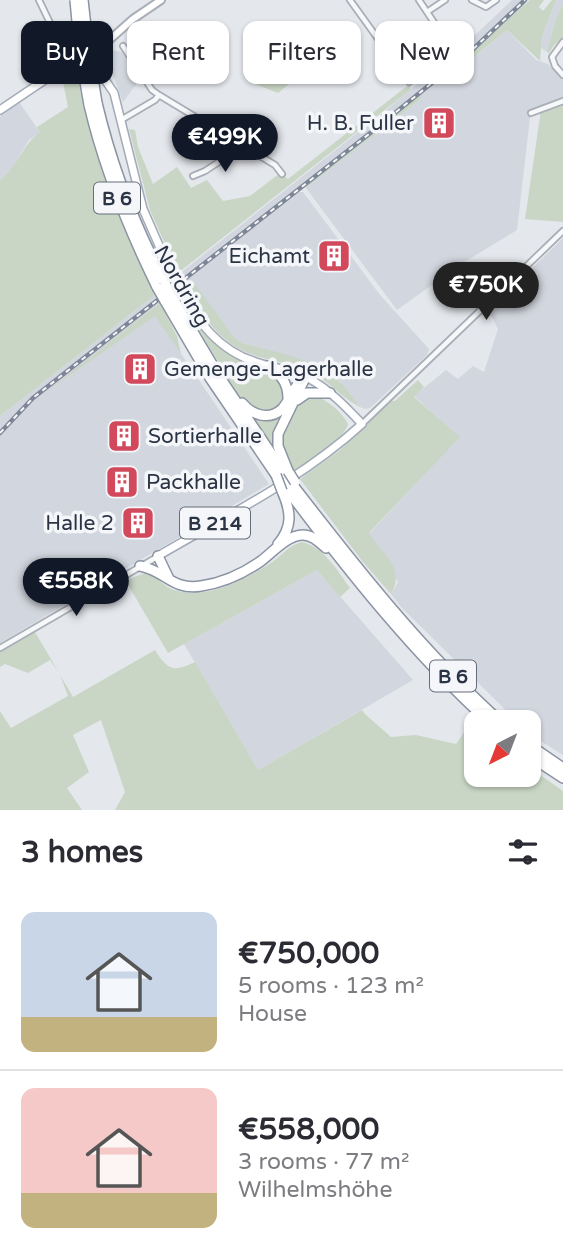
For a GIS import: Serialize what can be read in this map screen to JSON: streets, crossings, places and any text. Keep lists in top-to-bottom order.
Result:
{
  "streets": {
    "highway": ["B 6", "B 214"],
    "main road": ["Nordring"]
  },
  "crossings": [
    ["B 6", "Nordring"],
    ["B 6", "B 214"],
    ["Nordring", "B 214"]
  ],
  "places": {
    "building": [
      "H. B. Fuller",
      "Eichamt",
      "Gemenge-Lagerhalle",
      "Sortierhalle",
      "Packhalle",
      "Halle 2"
    ]
  },
  "north": "bottom left",
  "page": {
    "chip": [
      "Buy",
      "Rent",
      "Filters",
      "New"
    ],
    "price": ["€499K", "€750K", "€558K"],
    "heading": "3 homes",
    "list": [
      {
        "name": "€750,000",
        "note": "5 rooms · 123 m² · House"
      },
      {
        "name": "€558,000",
        "note": "3 rooms · 77 m² · Wilhelmshöhe"
      }
    ]
  }
}
